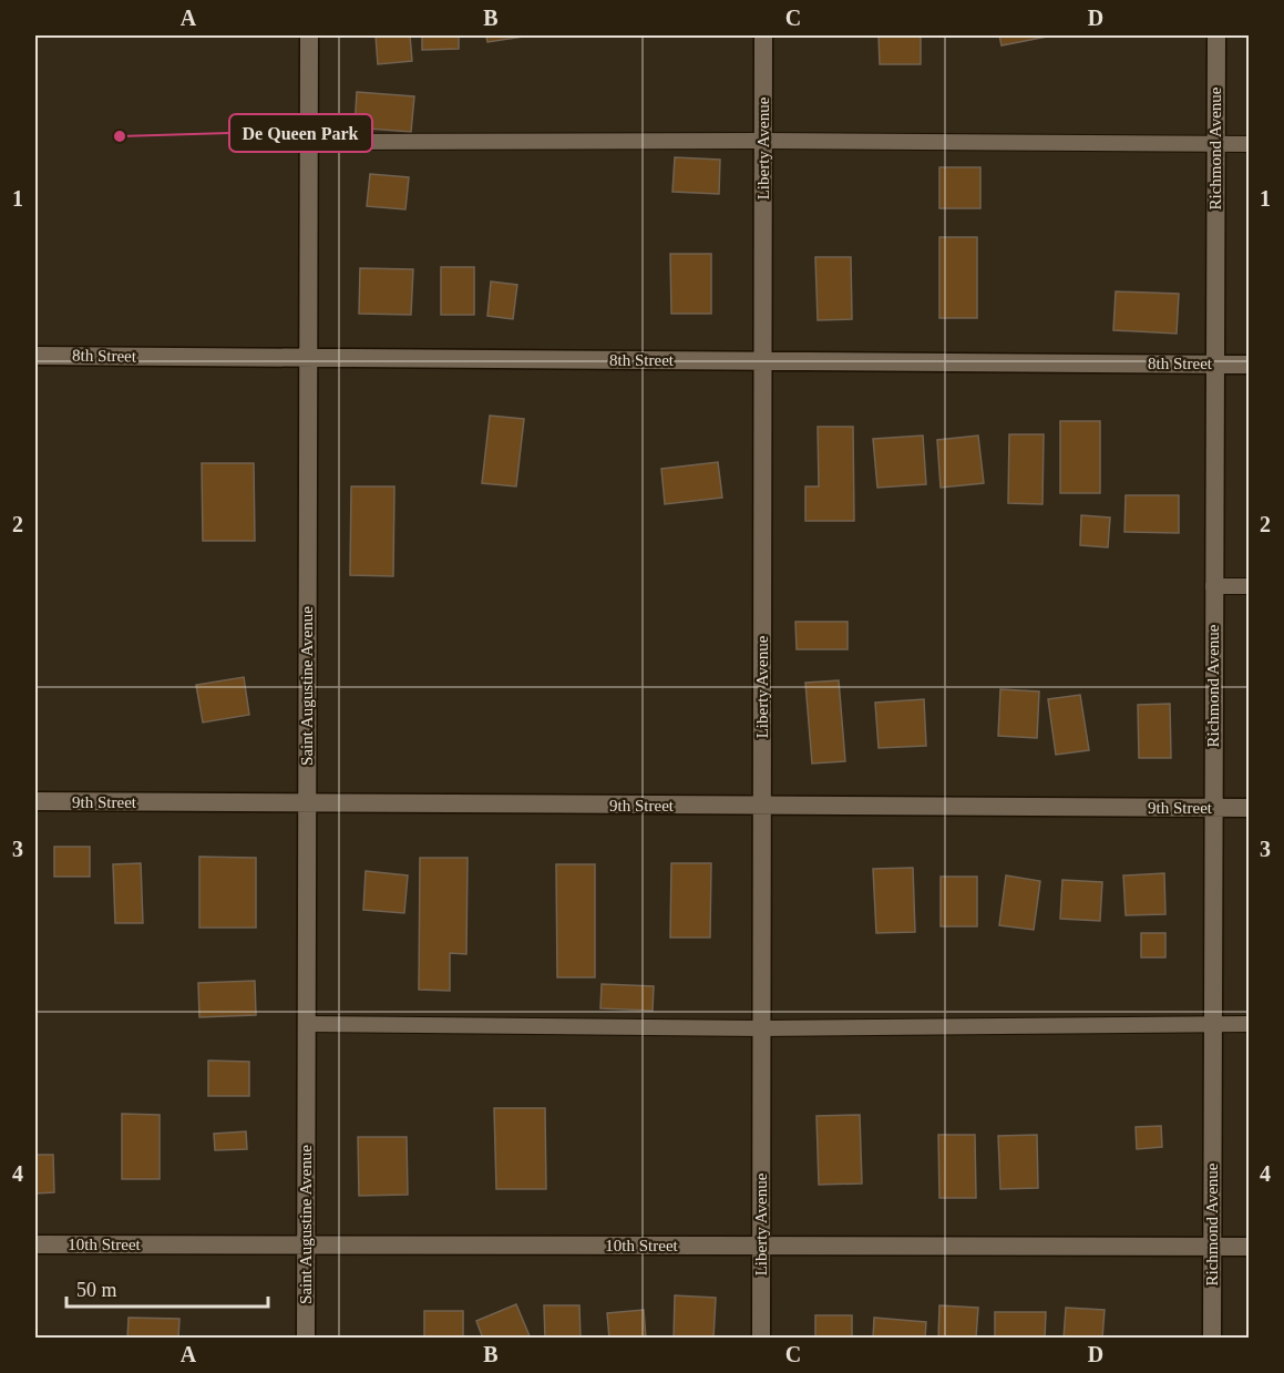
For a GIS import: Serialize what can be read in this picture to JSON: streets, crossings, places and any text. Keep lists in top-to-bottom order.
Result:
{
  "streets": {
    "street": [
      "Liberty Avenue",
      "Richmond Avenue",
      "8th Street",
      "Saint Augustine Avenue",
      "9th Street",
      "10th Street"
    ]
  },
  "crossings": [
    ["Liberty Avenue", "8th Street"],
    ["Liberty Avenue", "9th Street"],
    ["Liberty Avenue", "10th Street"],
    ["Richmond Avenue", "8th Street"],
    ["Richmond Avenue", "9th Street"],
    ["Richmond Avenue", "10th Street"],
    ["8th Street", "Saint Augustine Avenue"],
    ["Saint Augustine Avenue", "9th Street"],
    ["Saint Augustine Avenue", "10th Street"]
  ],
  "places": ["De Queen Park"],
  "scale_bar": "50 m",
  "grid": {
    "columns": [
      "A",
      "B",
      "C",
      "D"
    ],
    "rows": [
      "1",
      "2",
      "3",
      "4"
    ]
  }
}
